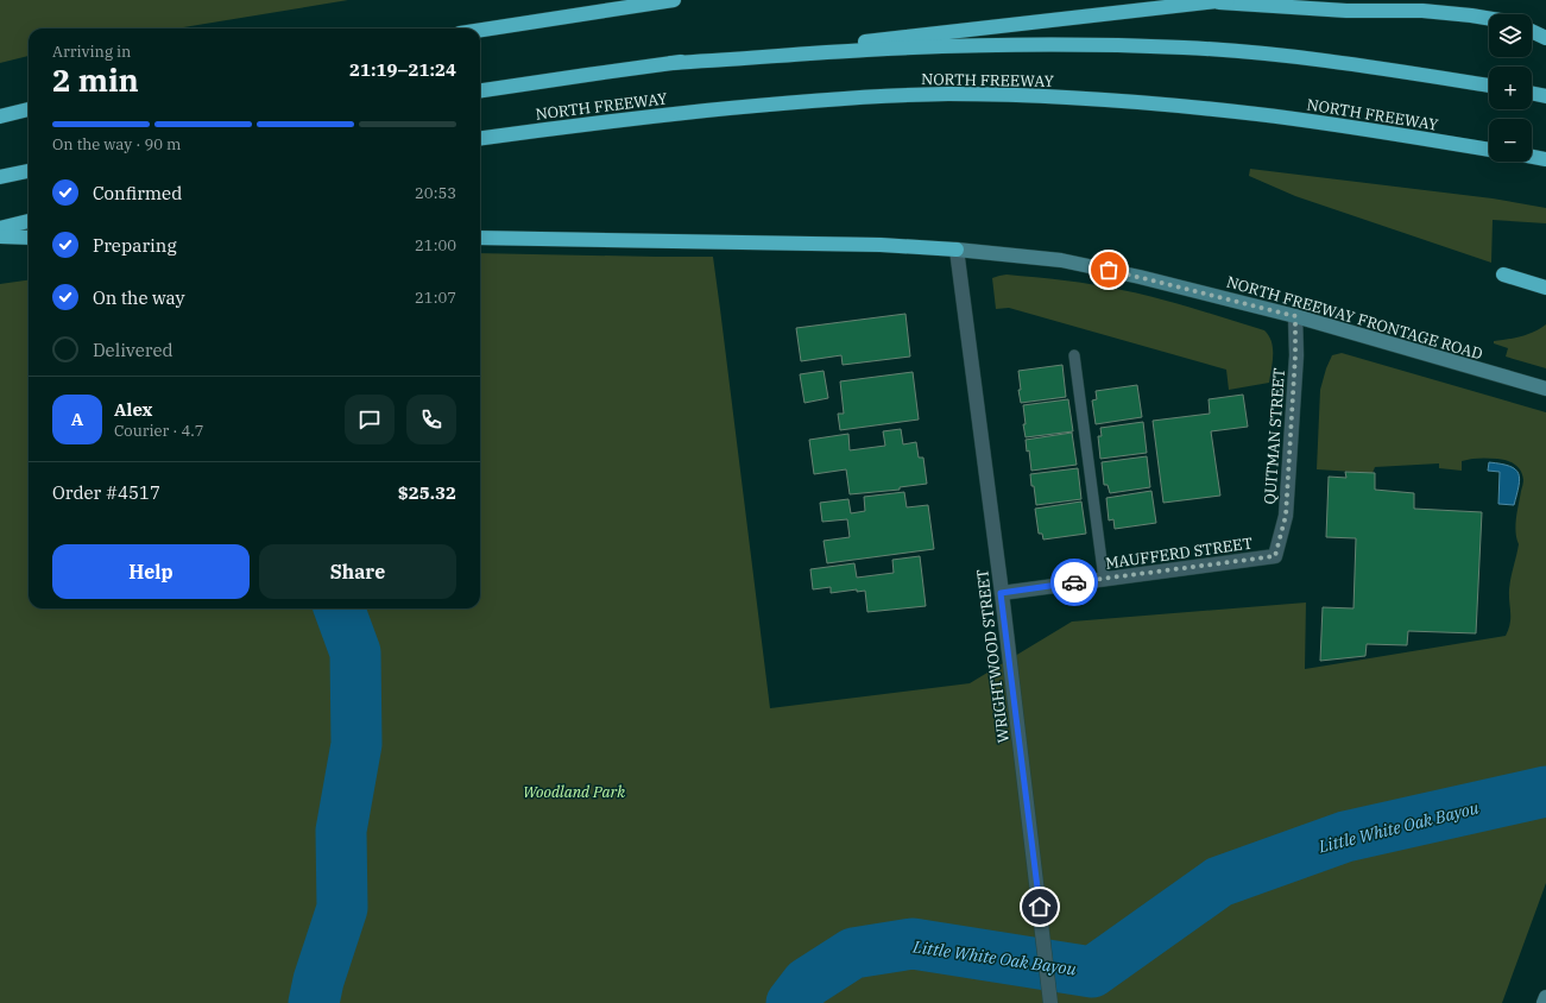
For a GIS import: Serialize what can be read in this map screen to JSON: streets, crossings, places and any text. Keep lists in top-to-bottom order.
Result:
{
  "streets": {
    "highway": ["NORTH FREEWAY"],
    "main road": ["NORTH FREEWAY FRONTAGE ROAD"],
    "street": ["QUITMAN STREET", "MAUFFERD STREET", "WRIGHTWOOD STREET"]
  },
  "crossings": [
    ["NORTH FREEWAY FRONTAGE ROAD", "QUITMAN STREET"],
    ["NORTH FREEWAY FRONTAGE ROAD", "WRIGHTWOOD STREET"],
    ["QUITMAN STREET", "MAUFFERD STREET"],
    ["MAUFFERD STREET", "WRIGHTWOOD STREET"]
  ],
  "water": ["Little White Oak Bayou"],
  "parks": ["Woodland Park"],
  "page": {
    "map_buttons": ["+", "−"],
    "heading": ["2 min", "Arriving in", "21:19–21:24"],
    "panel": [
      "Alex",
      "Courier · 4.7",
      "Order #4517",
      "$25.32"
    ],
    "bar": "On the way · 90 m",
    "list": [
      ["Confirmed", "20:53"],
      ["Preparing", "21:00"],
      ["On the way", "21:07"],
      "Delivered"
    ],
    "round": "A",
    "buttons": ["Help", "Share"]
  }
}
